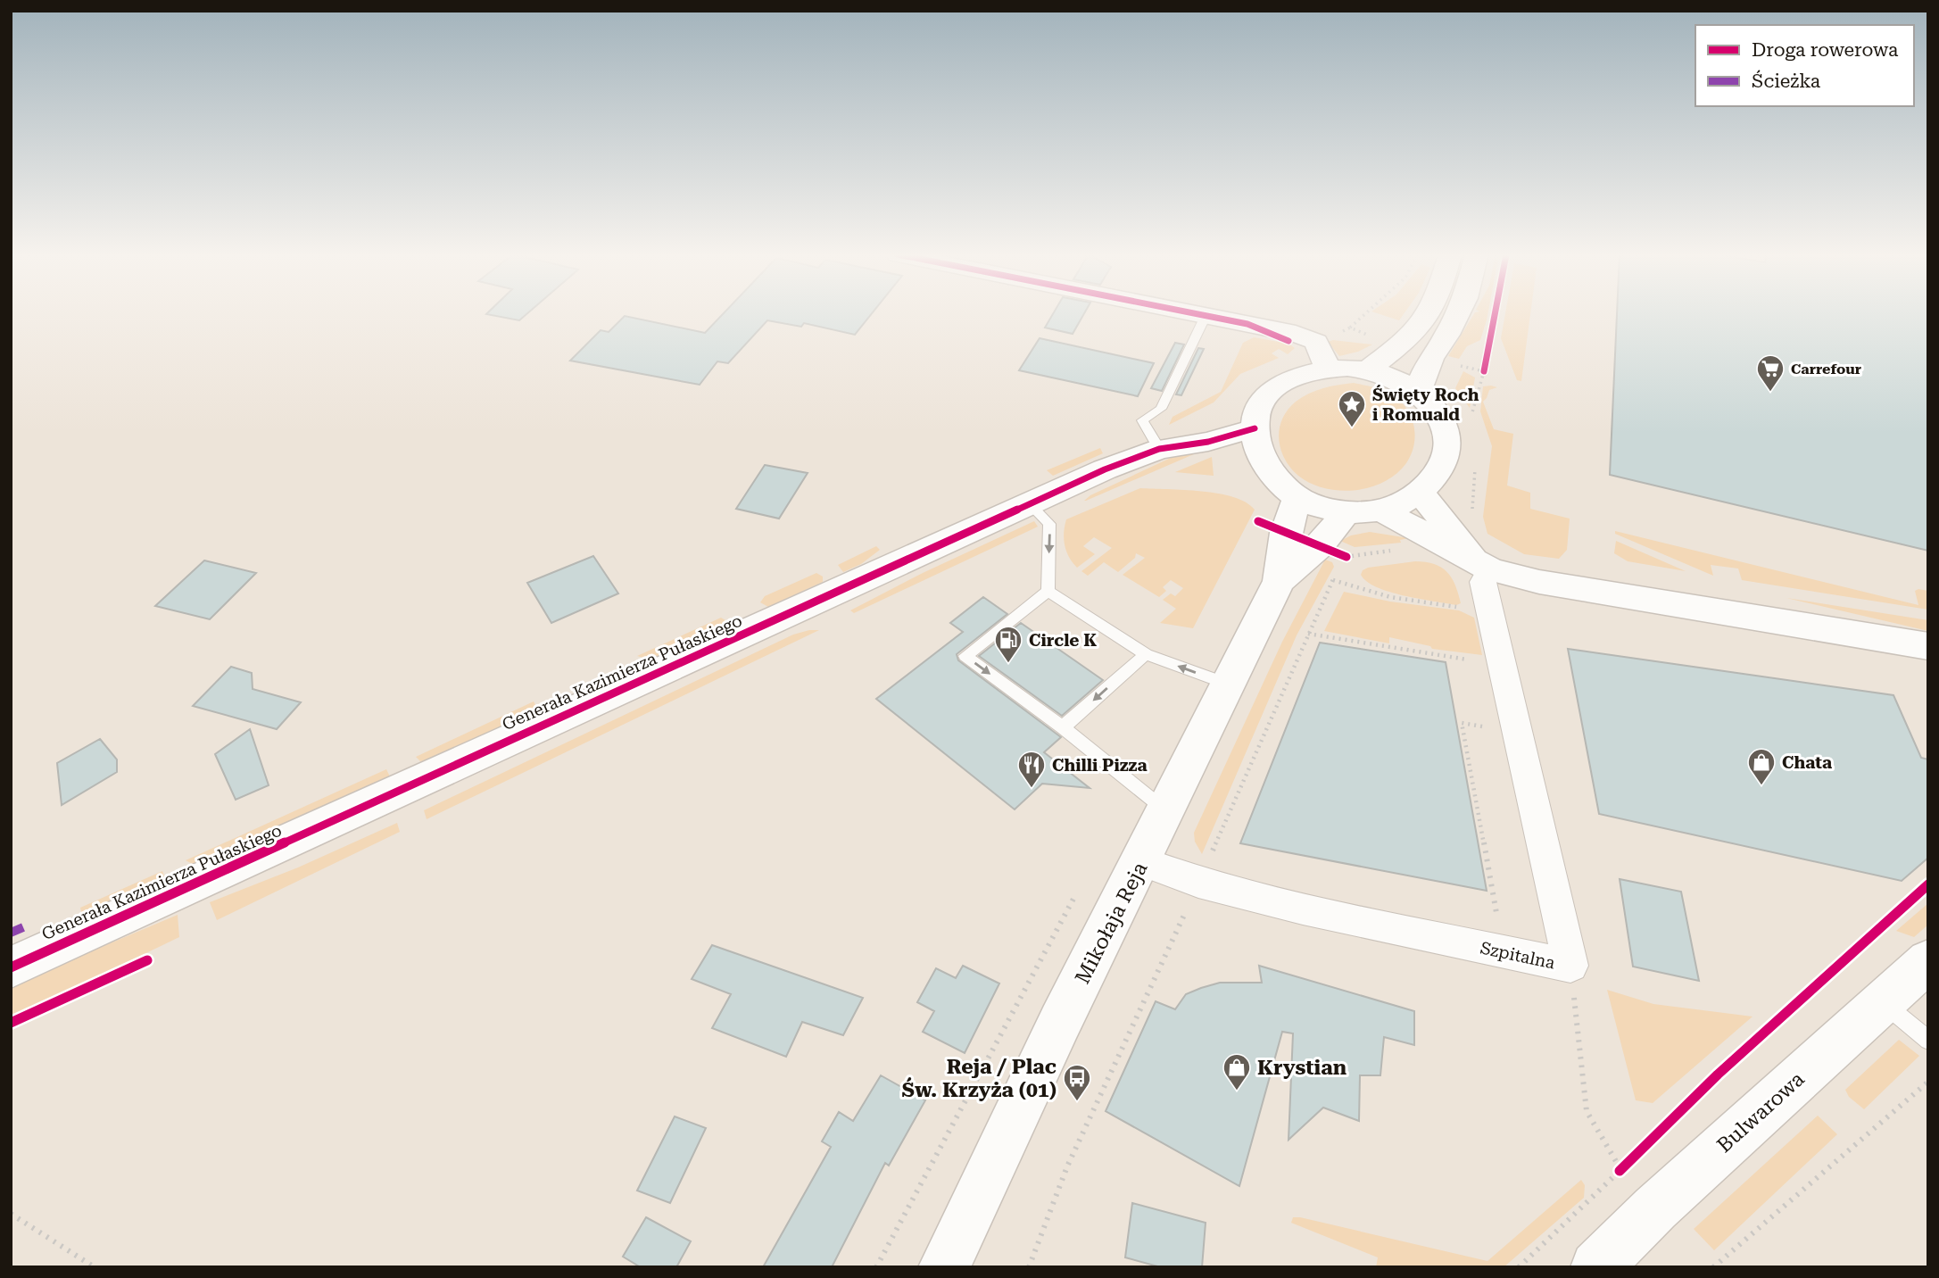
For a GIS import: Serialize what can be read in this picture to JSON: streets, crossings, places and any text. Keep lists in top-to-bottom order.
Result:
{
  "streets": {
    "street": [
      "Generała Kazimierza Pułaskiego",
      "Mikołaja Reja",
      "Szpitalna",
      "Bulwarowa"
    ]
  },
  "crossings": [
    ["Mikołaja Reja", "Szpitalna"]
  ],
  "places": {
    "supermarket": ["Carrefour"],
    "place": ["Święty Roch i Romuald"],
    "fuel station": ["Circle K"],
    "shop": ["Chata", "Krystian"],
    "restaurant": ["Chilli Pizza"],
    "bus stop": ["Reja / Plac Św. Krzyża (01)"]
  },
  "legend": ["Droga rowerowa", "Ścieżka"]
}
